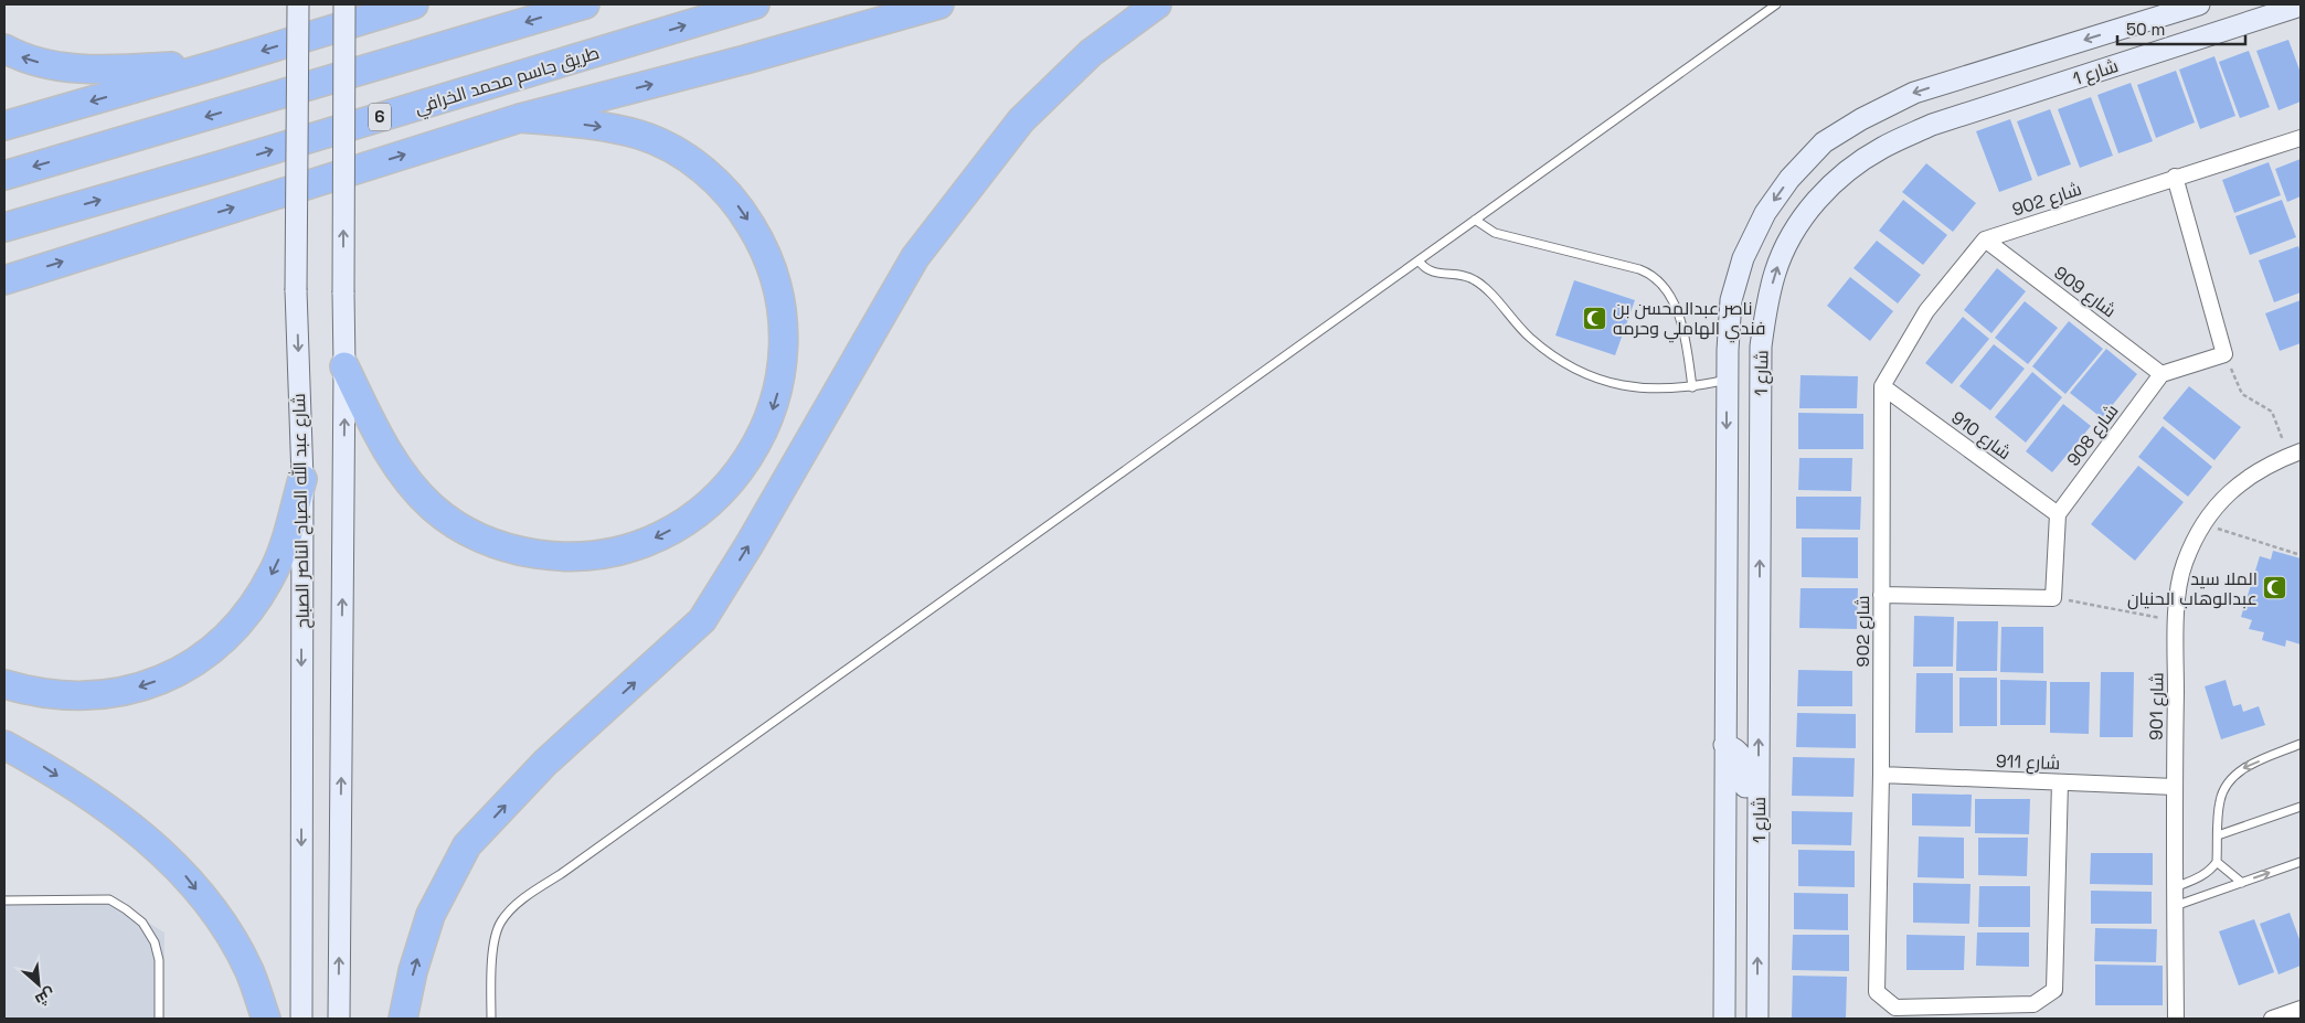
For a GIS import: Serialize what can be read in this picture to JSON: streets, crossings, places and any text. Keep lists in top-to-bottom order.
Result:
{
  "streets": {
    "highway": ["طريق جاسم محمد الخرافي", "6"],
    "street": [
      "شارع 1",
      "شارع 902",
      "شارع 909",
      "شارع 910",
      "شارع 908",
      "شارع عبد الله الصباح الناصر الصباح",
      "شارع 901",
      "شارع 911"
    ]
  },
  "crossings": [
    ["شارع 902", "شارع 909"],
    ["شارع 902", "شارع 910"],
    ["شارع 902", "شارع 911"],
    ["شارع 909", "شارع 908"],
    ["شارع 910", "شارع 908"],
    ["شارع 901", "شارع 911"]
  ],
  "places": {
    "mosque": ["ناصر عبدالمحسن بن فندي الهاملي وحرمه", "الملا سيد عبدالوهاب الحنيان"]
  },
  "scale_bar": "50 m",
  "north": "bottom right"
}
